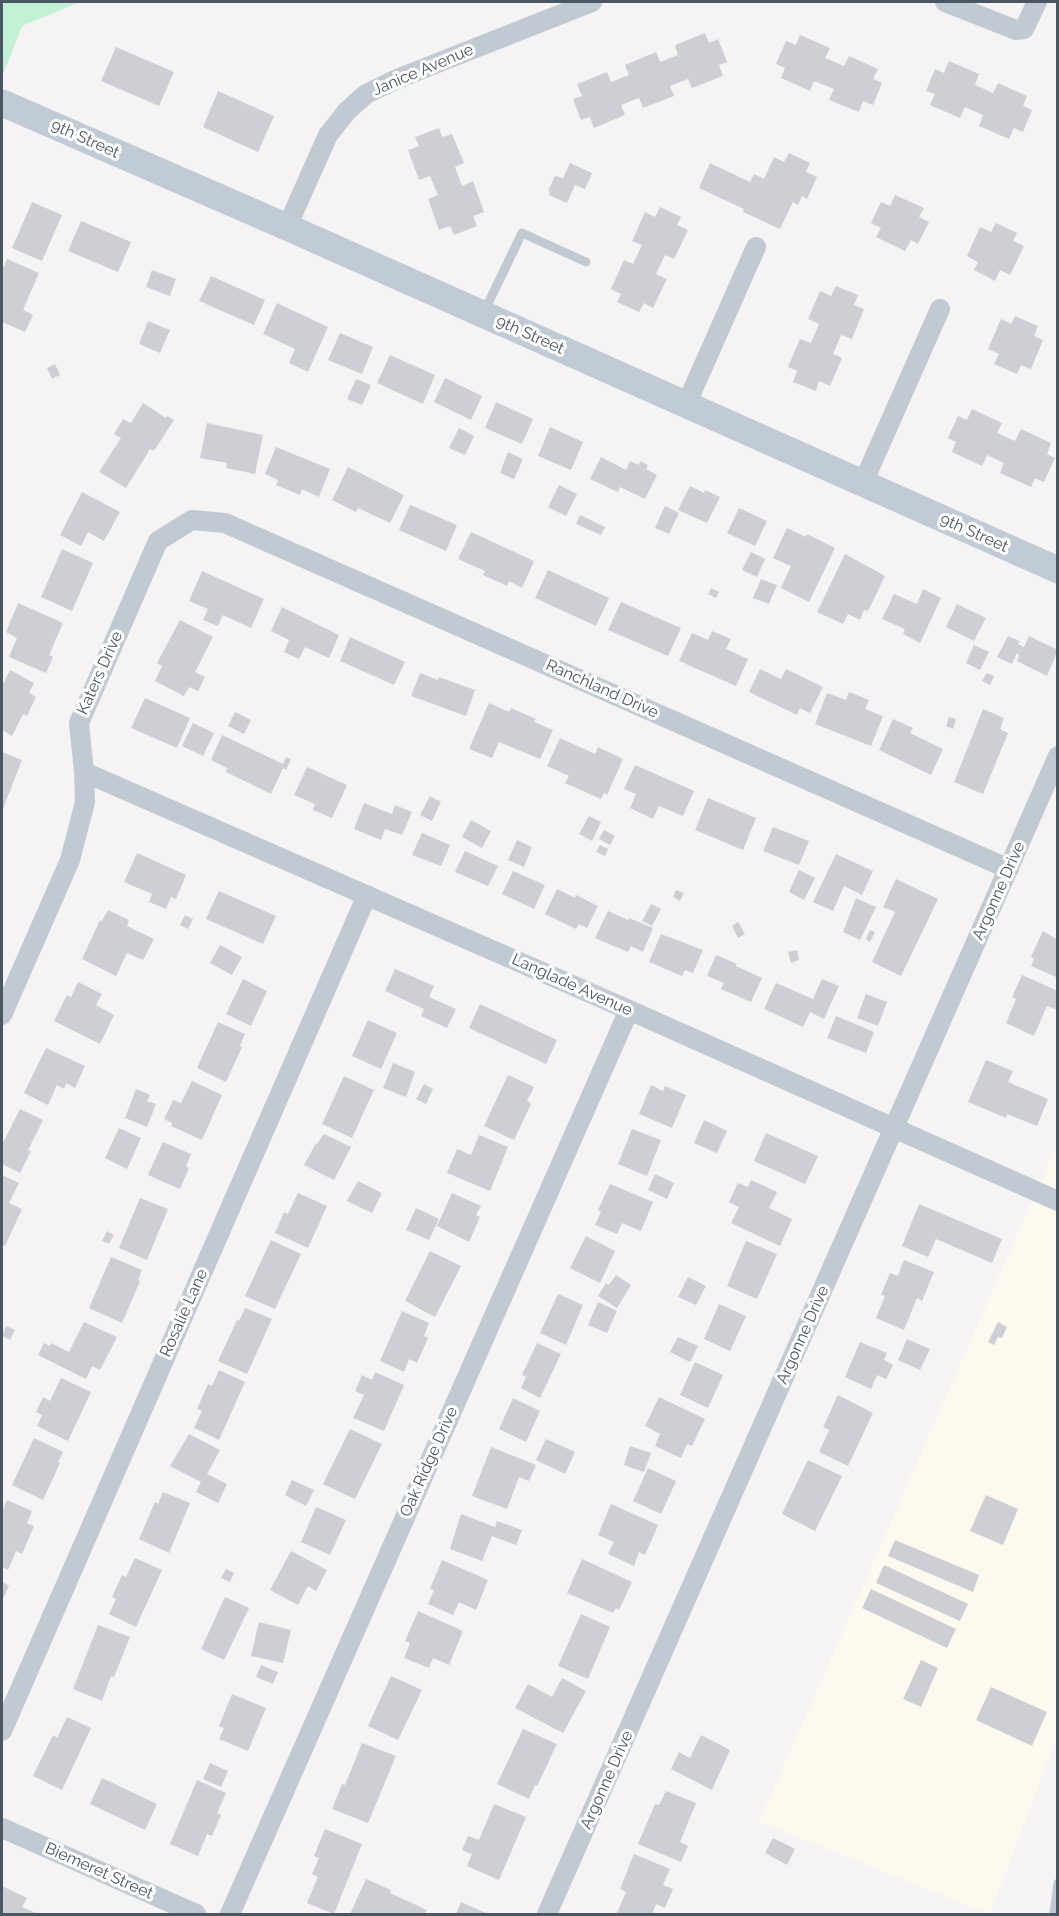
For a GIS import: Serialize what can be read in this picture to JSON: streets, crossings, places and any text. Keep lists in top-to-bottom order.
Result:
{
  "streets": {
    "street": [
      "Janice Avenue",
      "9th Street",
      "Katers Drive",
      "Ranchland Drive",
      "Argonne Drive",
      "Langlade Avenue",
      "Rosalie Lane",
      "Oak Ridge Drive",
      "Biemeret Street"
    ]
  },
  "crossings": [
    ["Janice Avenue", "9th Street"],
    ["Katers Drive", "Ranchland Drive"],
    ["Katers Drive", "Langlade Avenue"],
    ["Ranchland Drive", "Argonne Drive"],
    ["Argonne Drive", "Langlade Avenue"],
    ["Langlade Avenue", "Rosalie Lane"],
    ["Langlade Avenue", "Oak Ridge Drive"]
  ]
}
